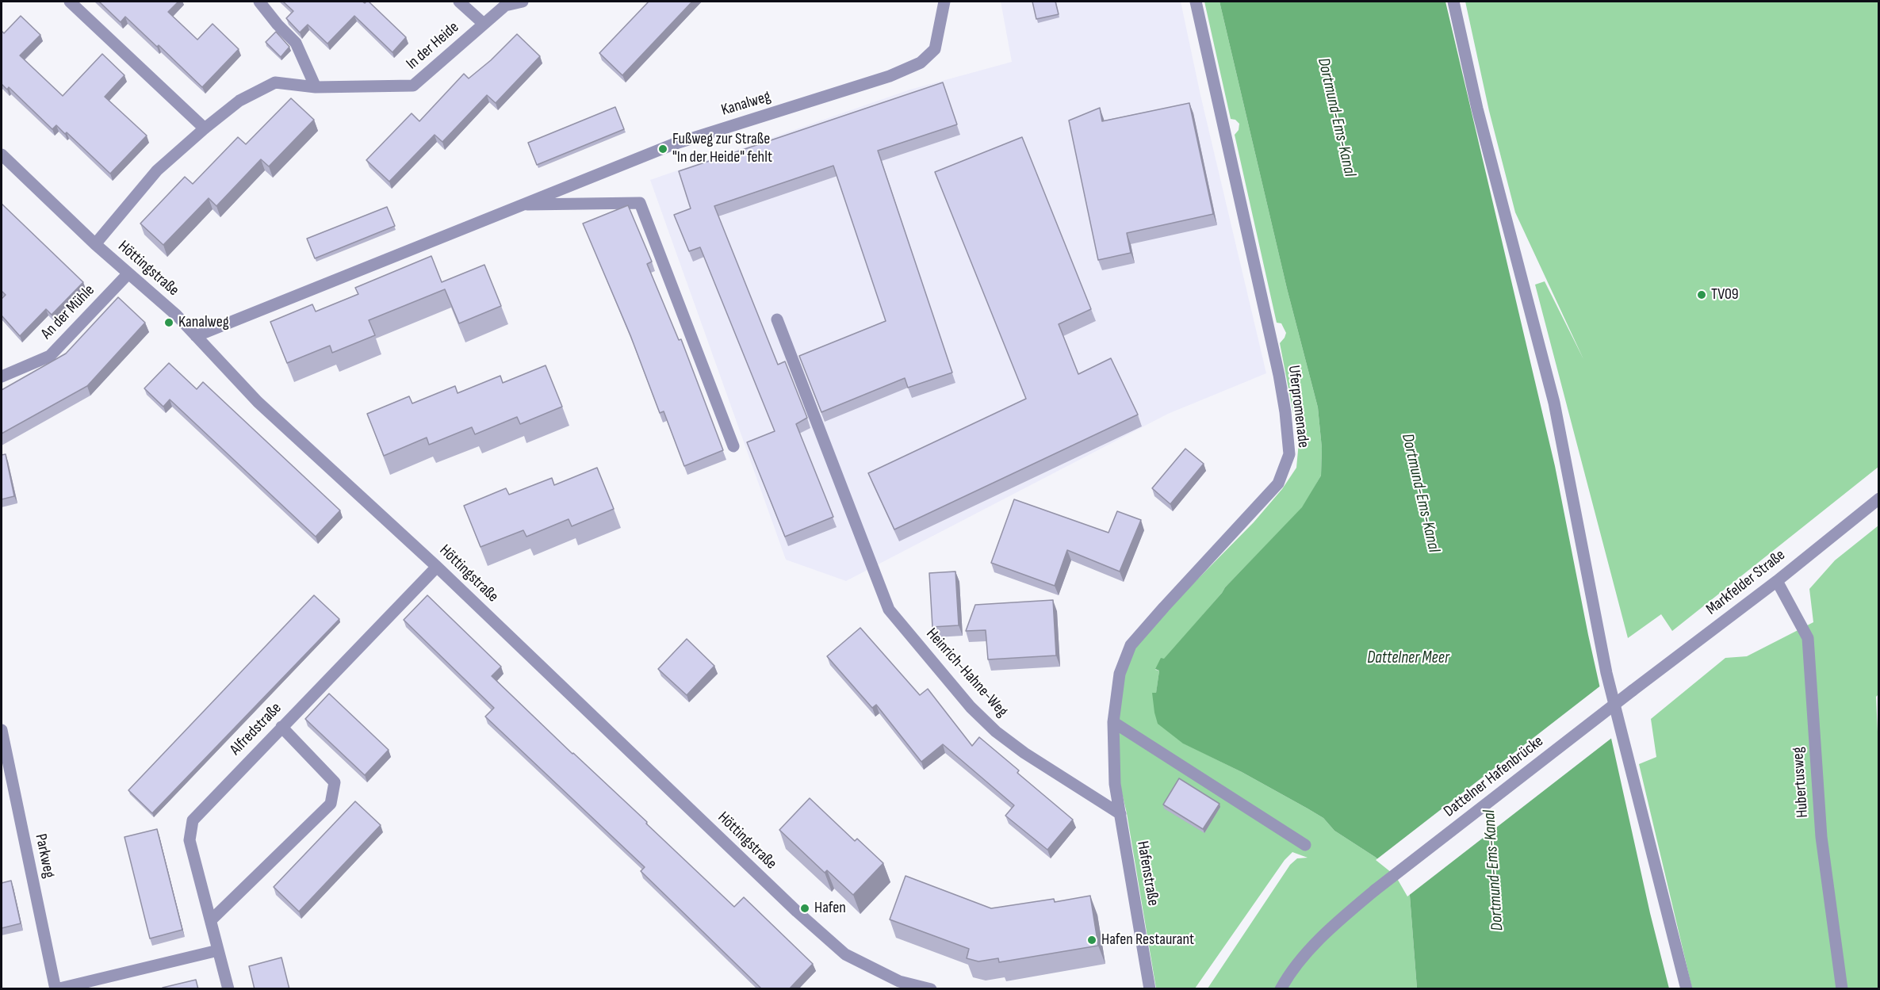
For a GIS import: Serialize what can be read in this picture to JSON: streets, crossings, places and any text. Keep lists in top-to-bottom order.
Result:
{
  "streets": {
    "street": [
      "In der Heide",
      "Kanalweg",
      "Höttingstraße",
      "An der Mühle",
      "Uferpromenade",
      "Markfelder Straße",
      "Heinrich-Hahne-Weg",
      "Alfredstraße",
      "Dattelner Hafenbrücke",
      "Hubertusweg",
      "Parkweg",
      "Hafenstraße"
    ]
  },
  "crossings": [
    ["In der Heide", "Höttingstraße"],
    ["Kanalweg", "Höttingstraße"],
    ["Höttingstraße", "An der Mühle"],
    ["Höttingstraße", "Alfredstraße"],
    ["Uferpromenade", "Hafenstraße"],
    ["Markfelder Straße", "Dattelner Hafenbrücke"],
    ["Markfelder Straße", "Hubertusweg"],
    ["Heinrich-Hahne-Weg", "Hafenstraße"]
  ],
  "water": ["Dortmund-Ems-Kanal", "Dattelner Meer"],
  "places": [
    "Fußweg zur Straße \"In der Heide\" fehlt",
    "TV09",
    "Kanalweg",
    "Hafen",
    "Hafen Restaurant"
  ]
}
